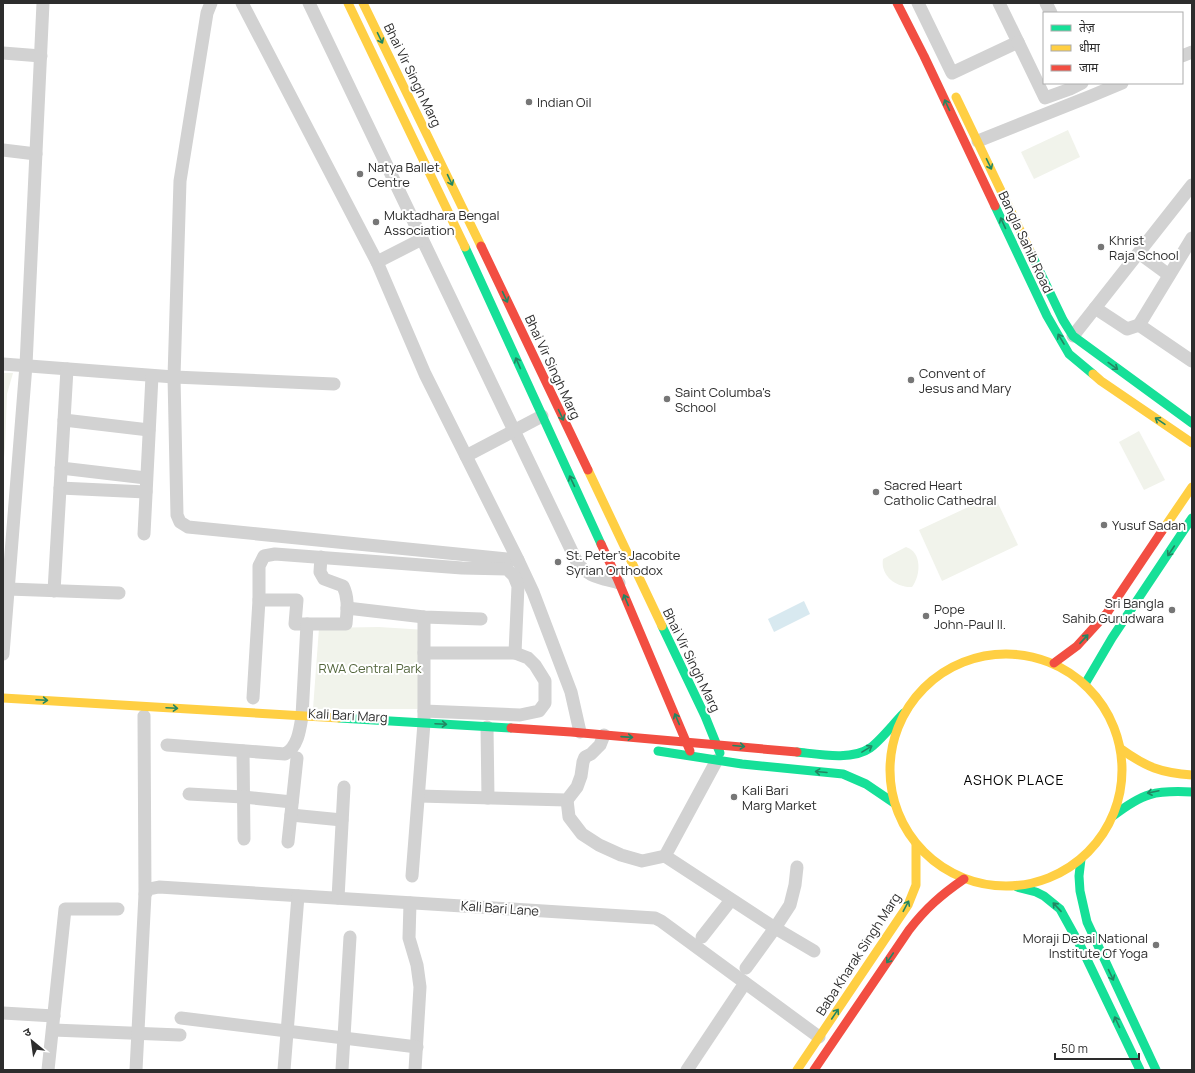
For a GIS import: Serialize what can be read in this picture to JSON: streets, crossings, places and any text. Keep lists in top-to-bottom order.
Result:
{
  "streets": {
    "street": [
      "Bhai Vir Singh Marg",
      "Bangla Sahib Road",
      "Kali Bari Marg",
      "Kali Bari Lane",
      "Baba Kharak Singh Marg"
    ]
  },
  "crossings": [
    ["Bhai Vir Singh Marg", "Kali Bari Marg"],
    ["Kali Bari Lane", "Baba Kharak Singh Marg"]
  ],
  "districts": ["ASHOK PLACE"],
  "parks": ["RWA Central Park"],
  "places": [
    "Indian Oil",
    "Natya Ballet Centre",
    "Muktadhara Bengal Association",
    "Khrist Raja School",
    "Convent of Jesus and Mary",
    "Saint Columba's School",
    "Sacred Heart Catholic Cathedral",
    "Yusuf Sadan",
    "St. Peter’s Jacobite Syrian Orthodox",
    "Sri Bangla Sahib Gurudwara",
    "Pope John-Paul II.",
    "Kali Bari Marg Market",
    "Moraji Desai National Institute Of Yoga"
  ],
  "legend": ["तेज़", "धीमा", "जाम"],
  "scale_bar": "50 m",
  "north": "top left"
}
